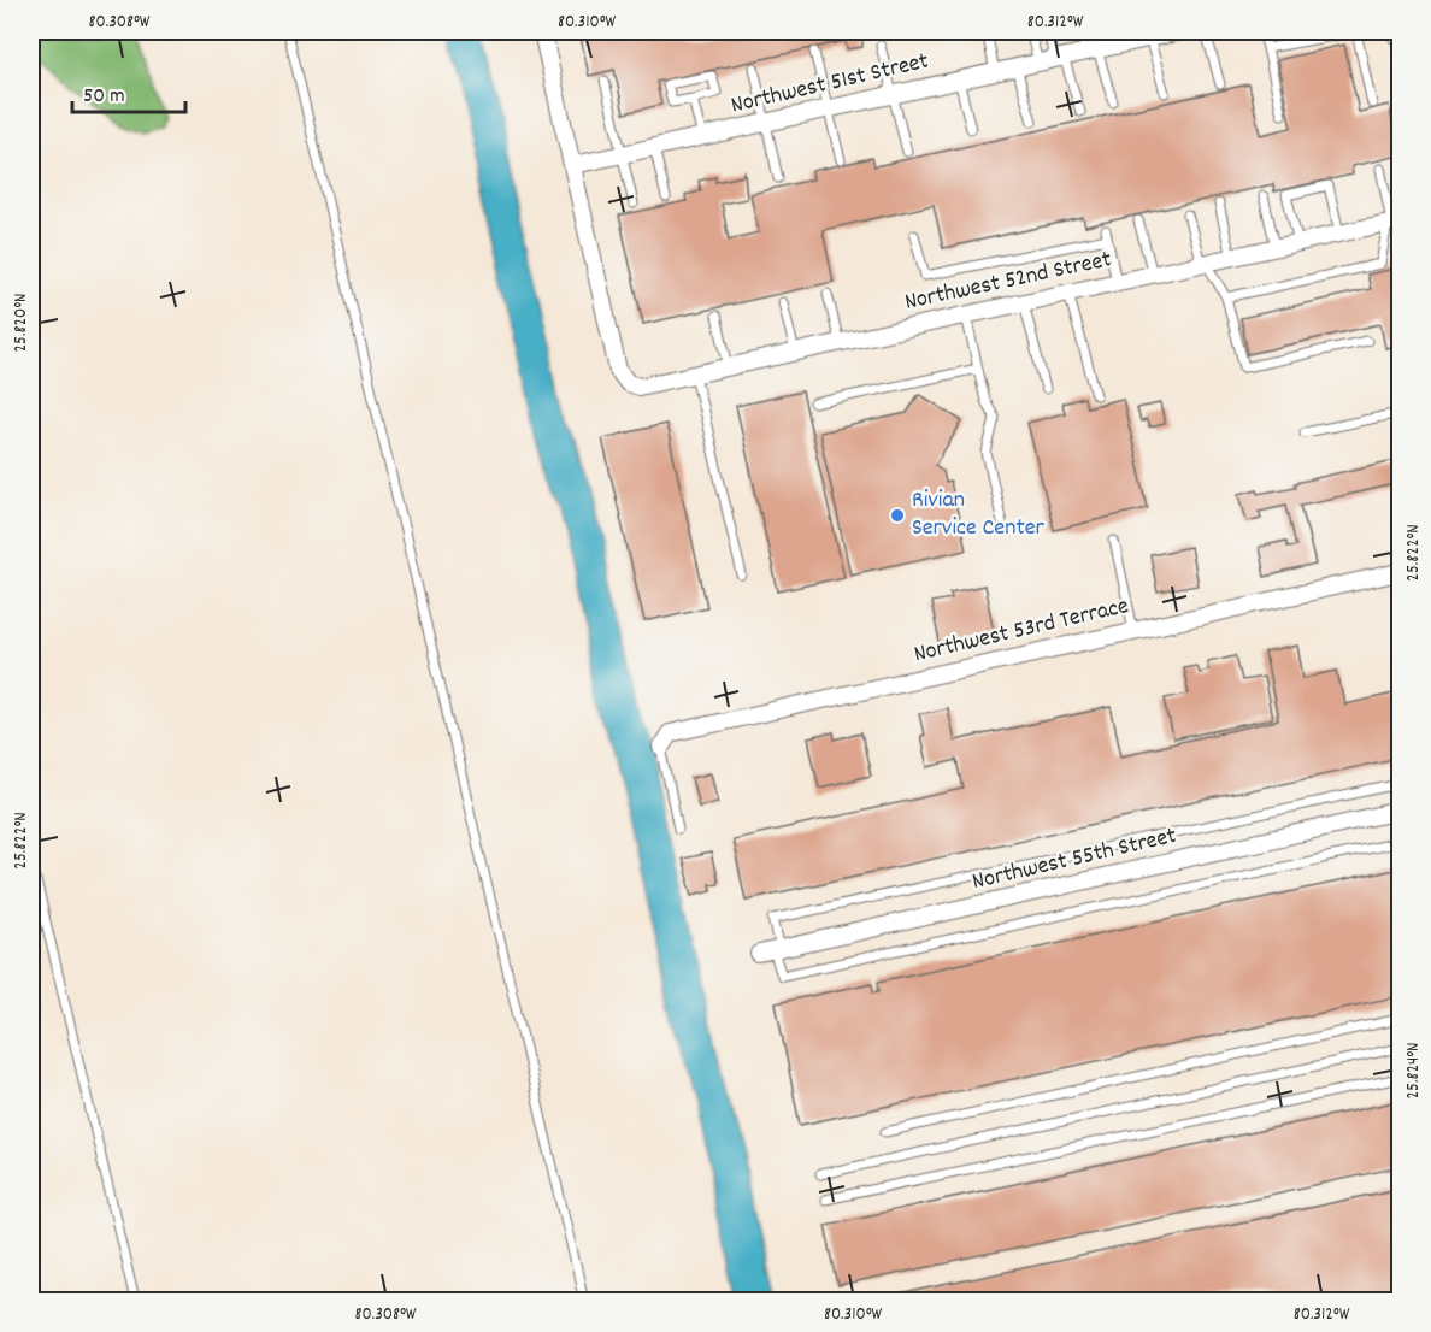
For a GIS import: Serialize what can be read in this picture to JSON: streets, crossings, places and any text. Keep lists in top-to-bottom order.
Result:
{
  "streets": {
    "street": [
      "Northwest 51st Street",
      "Northwest 52nd Street",
      "Northwest 53rd Terrace",
      "Northwest 55th Street"
    ]
  },
  "crossings": [
    ["Northwest 51st Street", "Northwest 52nd Street"]
  ],
  "places": ["Rivian Service Center"],
  "scale_bar": "50 m",
  "coordinates": [
    "80.308°W",
    "80.310°W",
    "80.312°W",
    "25.820°N",
    "25.822°N",
    "25.824°N"
  ]
}
